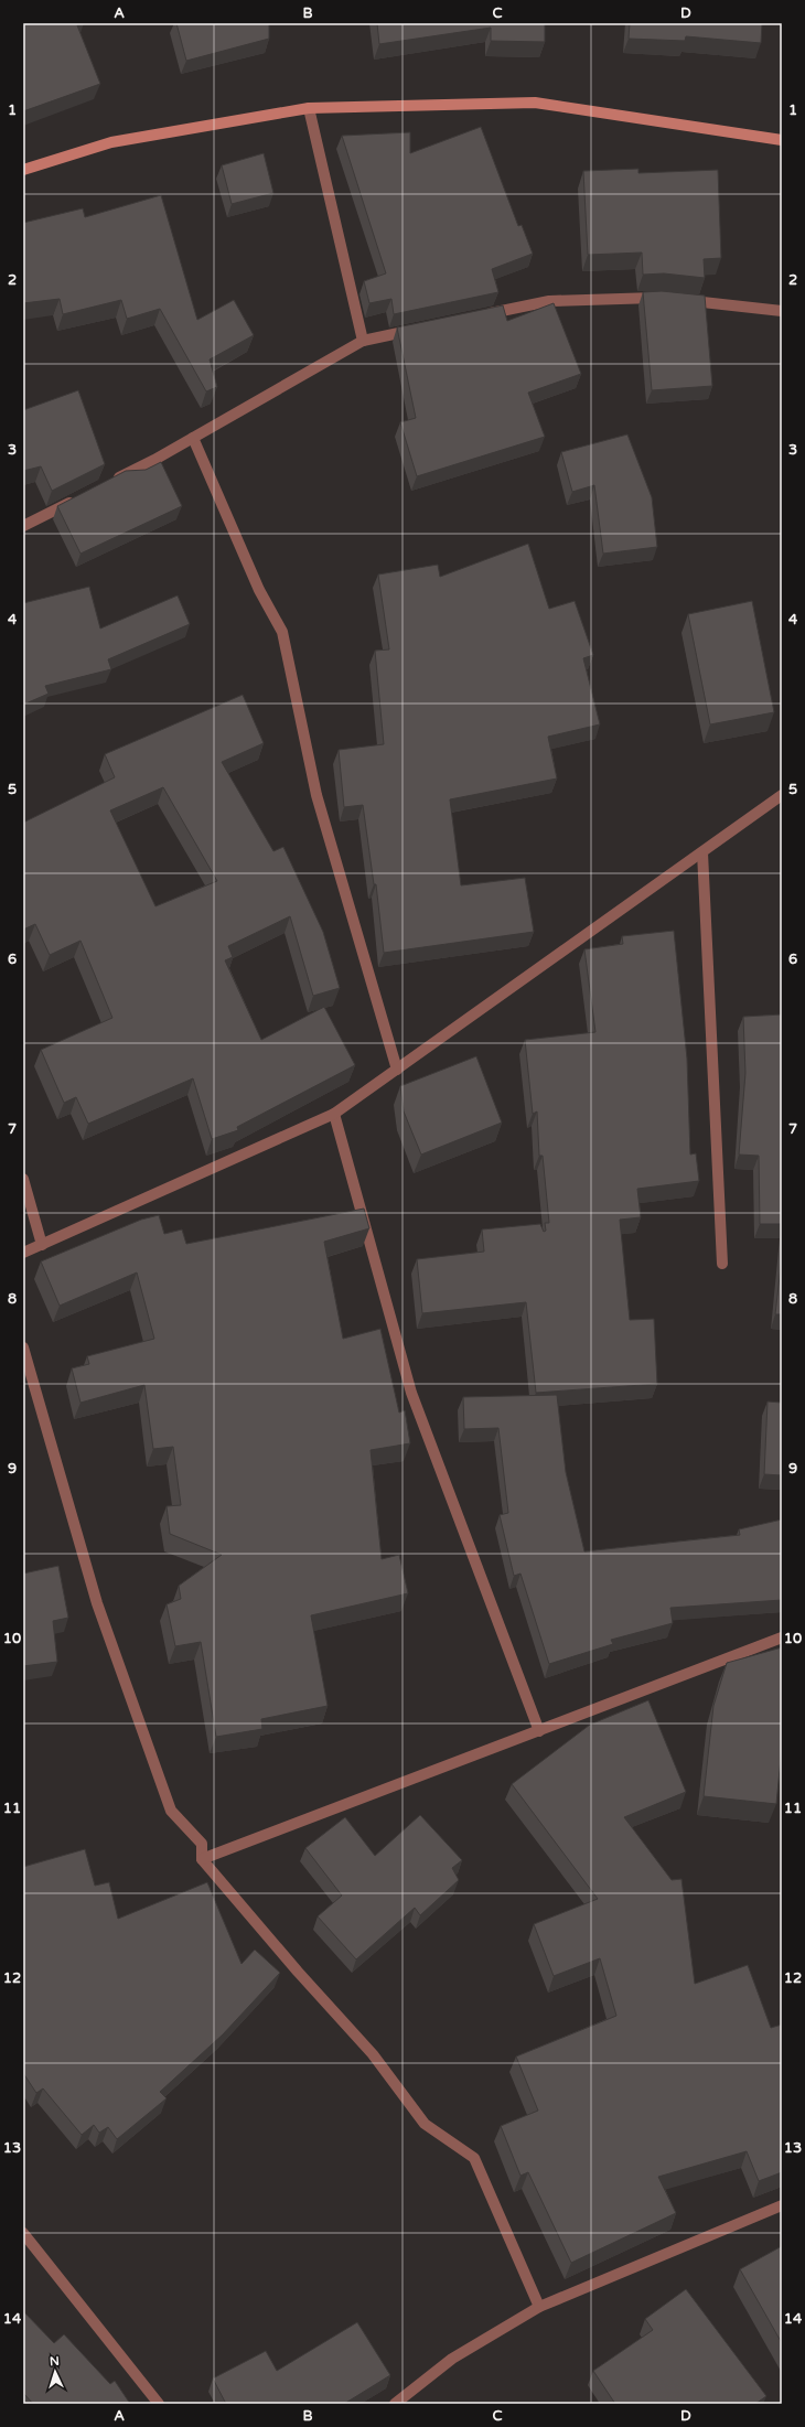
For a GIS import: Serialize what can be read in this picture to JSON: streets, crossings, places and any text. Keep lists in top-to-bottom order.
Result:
{
  "north": "top",
  "grid": {
    "columns": [
      "A",
      "B",
      "C",
      "D"
    ],
    "rows": [
      "1",
      "2",
      "3",
      "4",
      "5",
      "6",
      "7",
      "8",
      "9",
      "10",
      "11",
      "12",
      "13",
      "14"
    ]
  }
}
